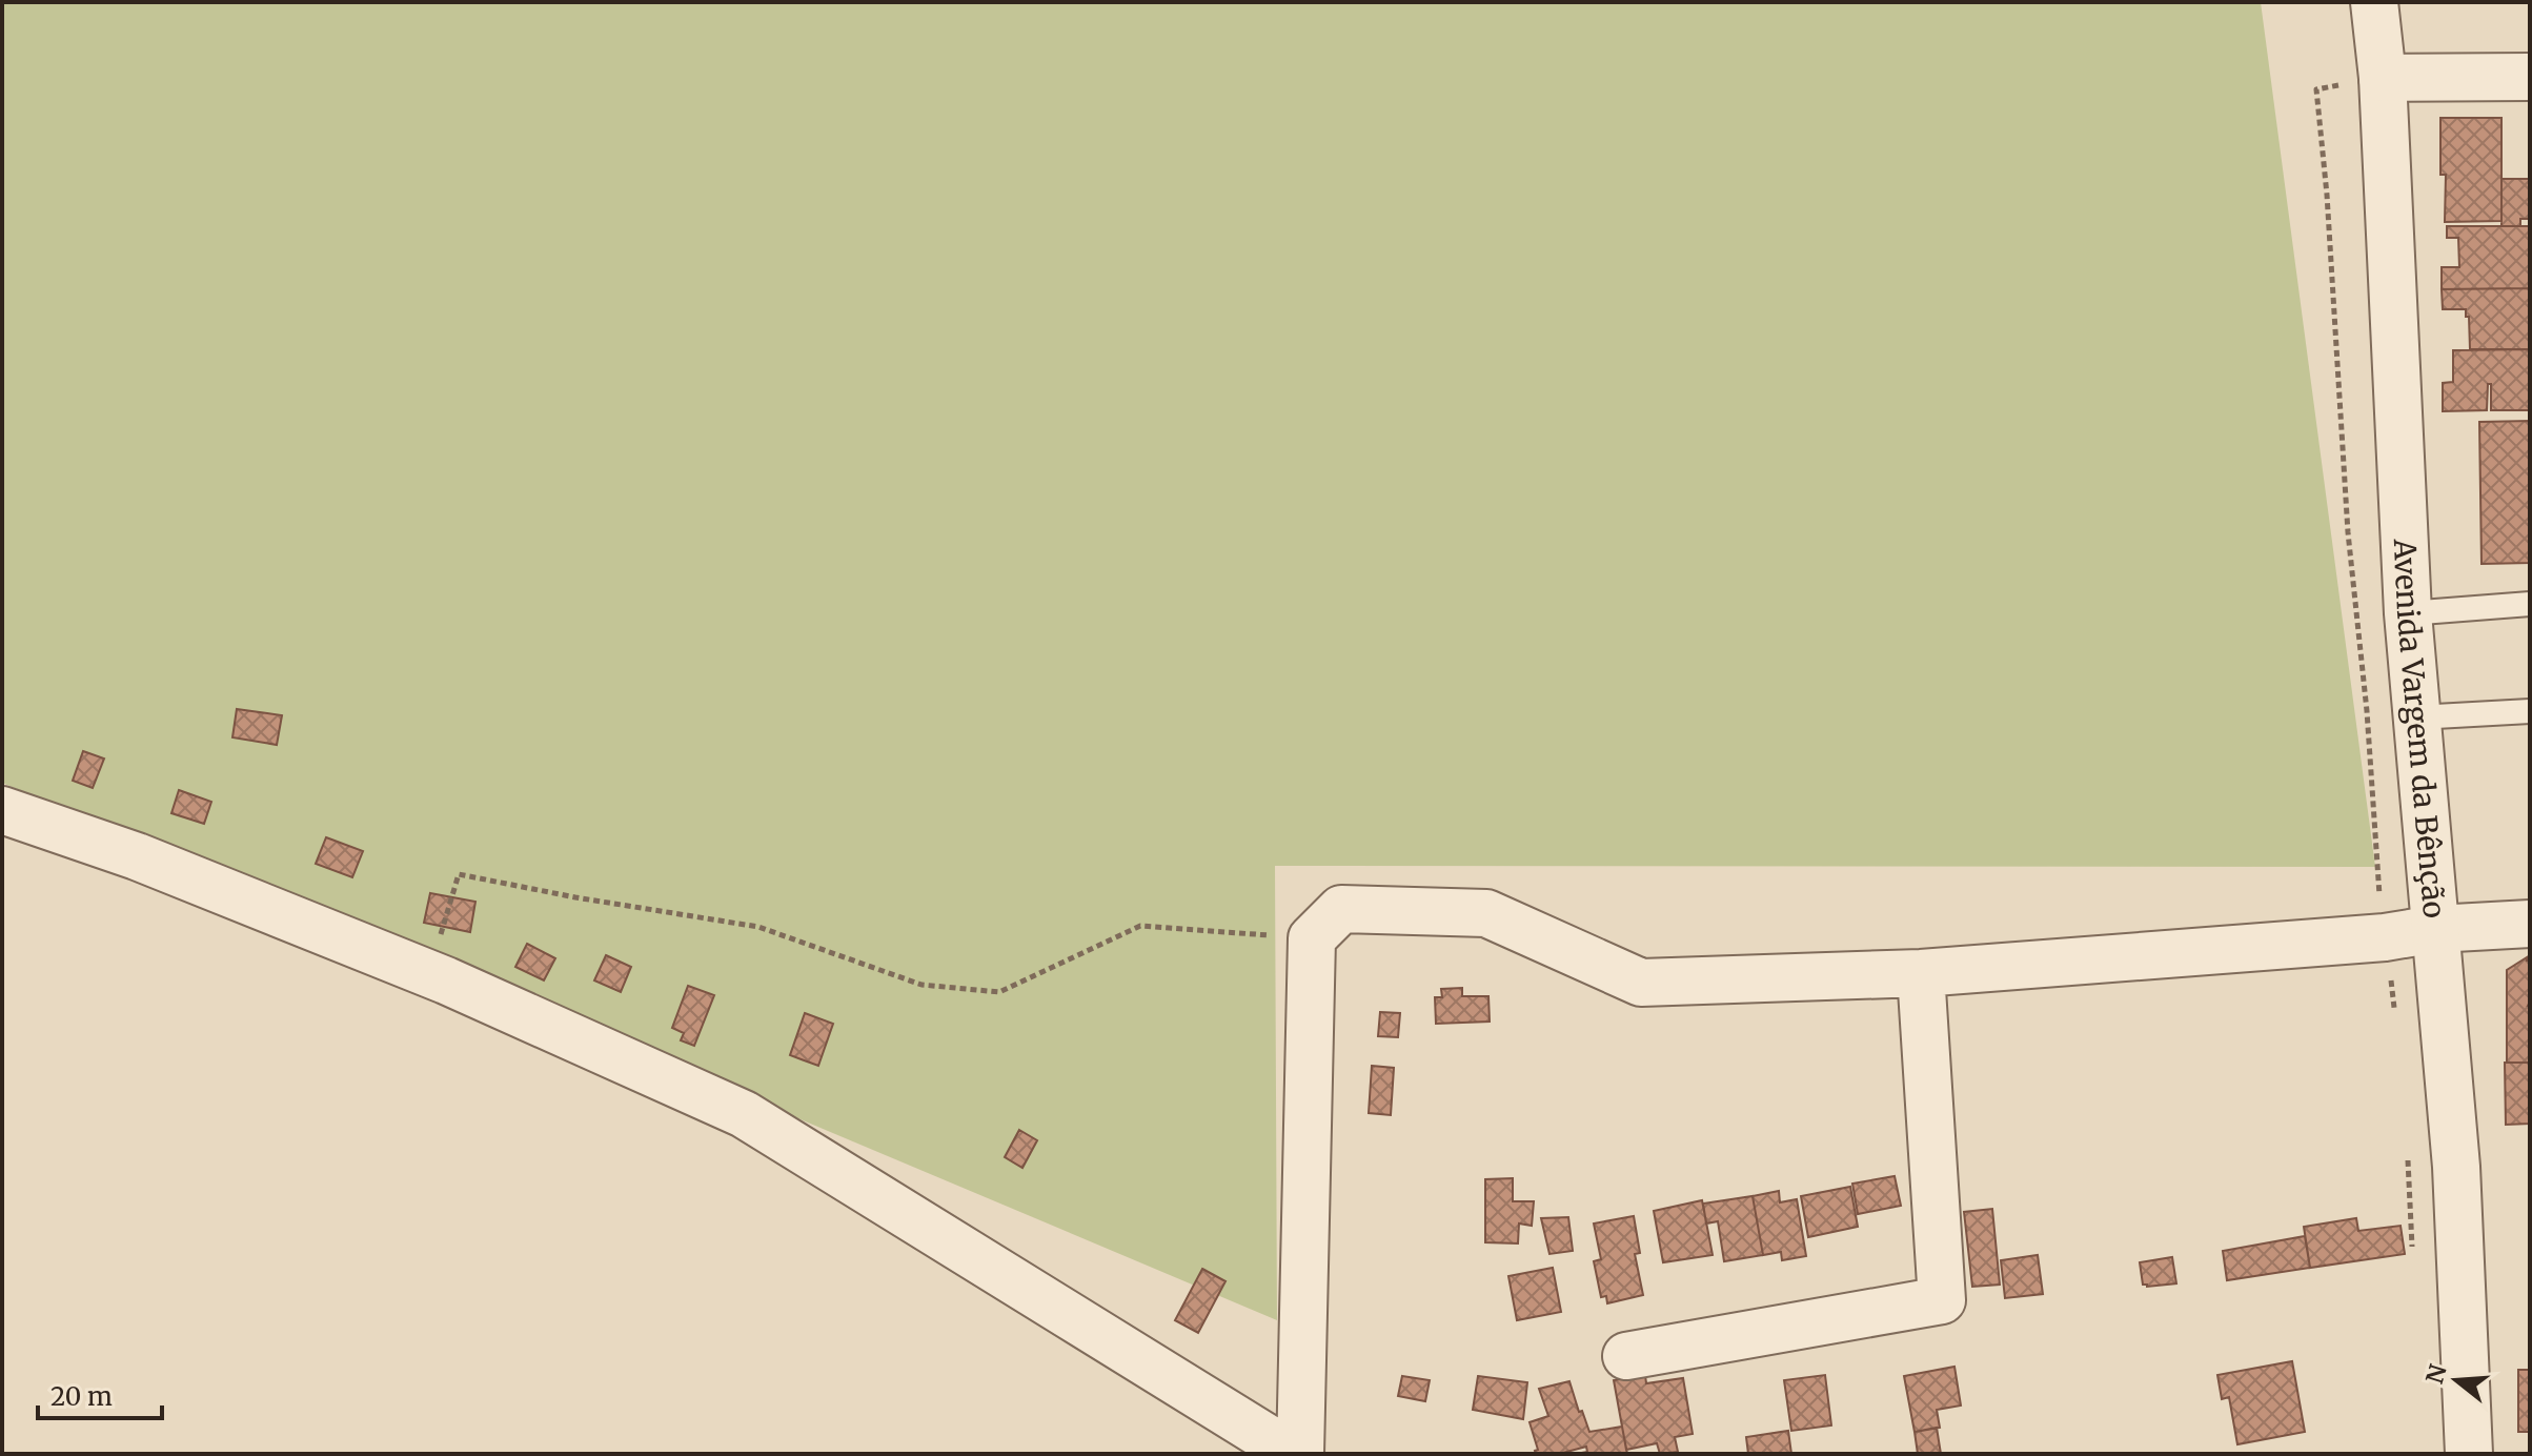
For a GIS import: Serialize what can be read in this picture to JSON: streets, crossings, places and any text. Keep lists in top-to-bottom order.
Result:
{
  "streets": {
    "street": ["Avenida Vargem da Bênção"]
  },
  "scale_bar": "20 m",
  "north": "left"
}
